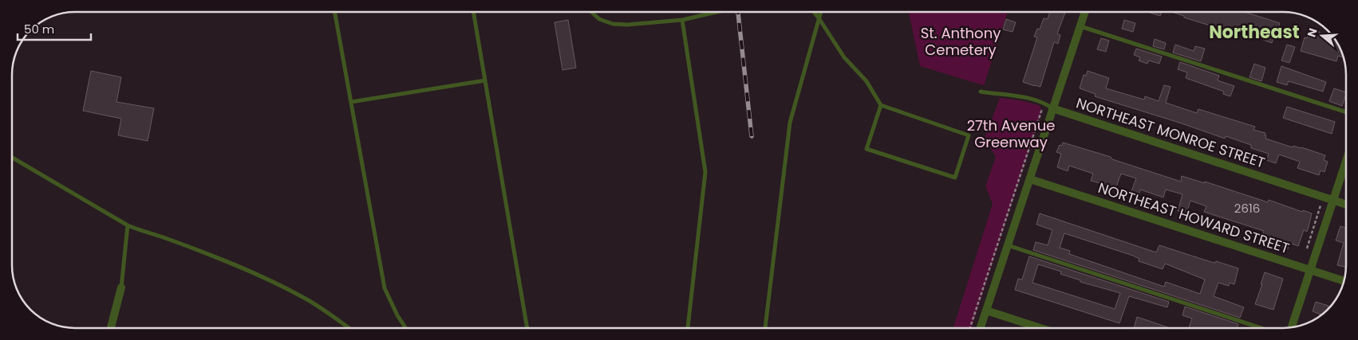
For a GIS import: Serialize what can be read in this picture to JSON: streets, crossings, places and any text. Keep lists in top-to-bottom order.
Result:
{
  "streets": {
    "street": ["NORTHEAST MONROE STREET", "NORTHEAST HOWARD STREET"]
  },
  "districts": ["Northeast"],
  "parks": ["St. Anthony Cemetery", "27th Avenue Greenway"],
  "house_numbers": ["2616"],
  "scale_bar": "50 m",
  "north": "left"
}
